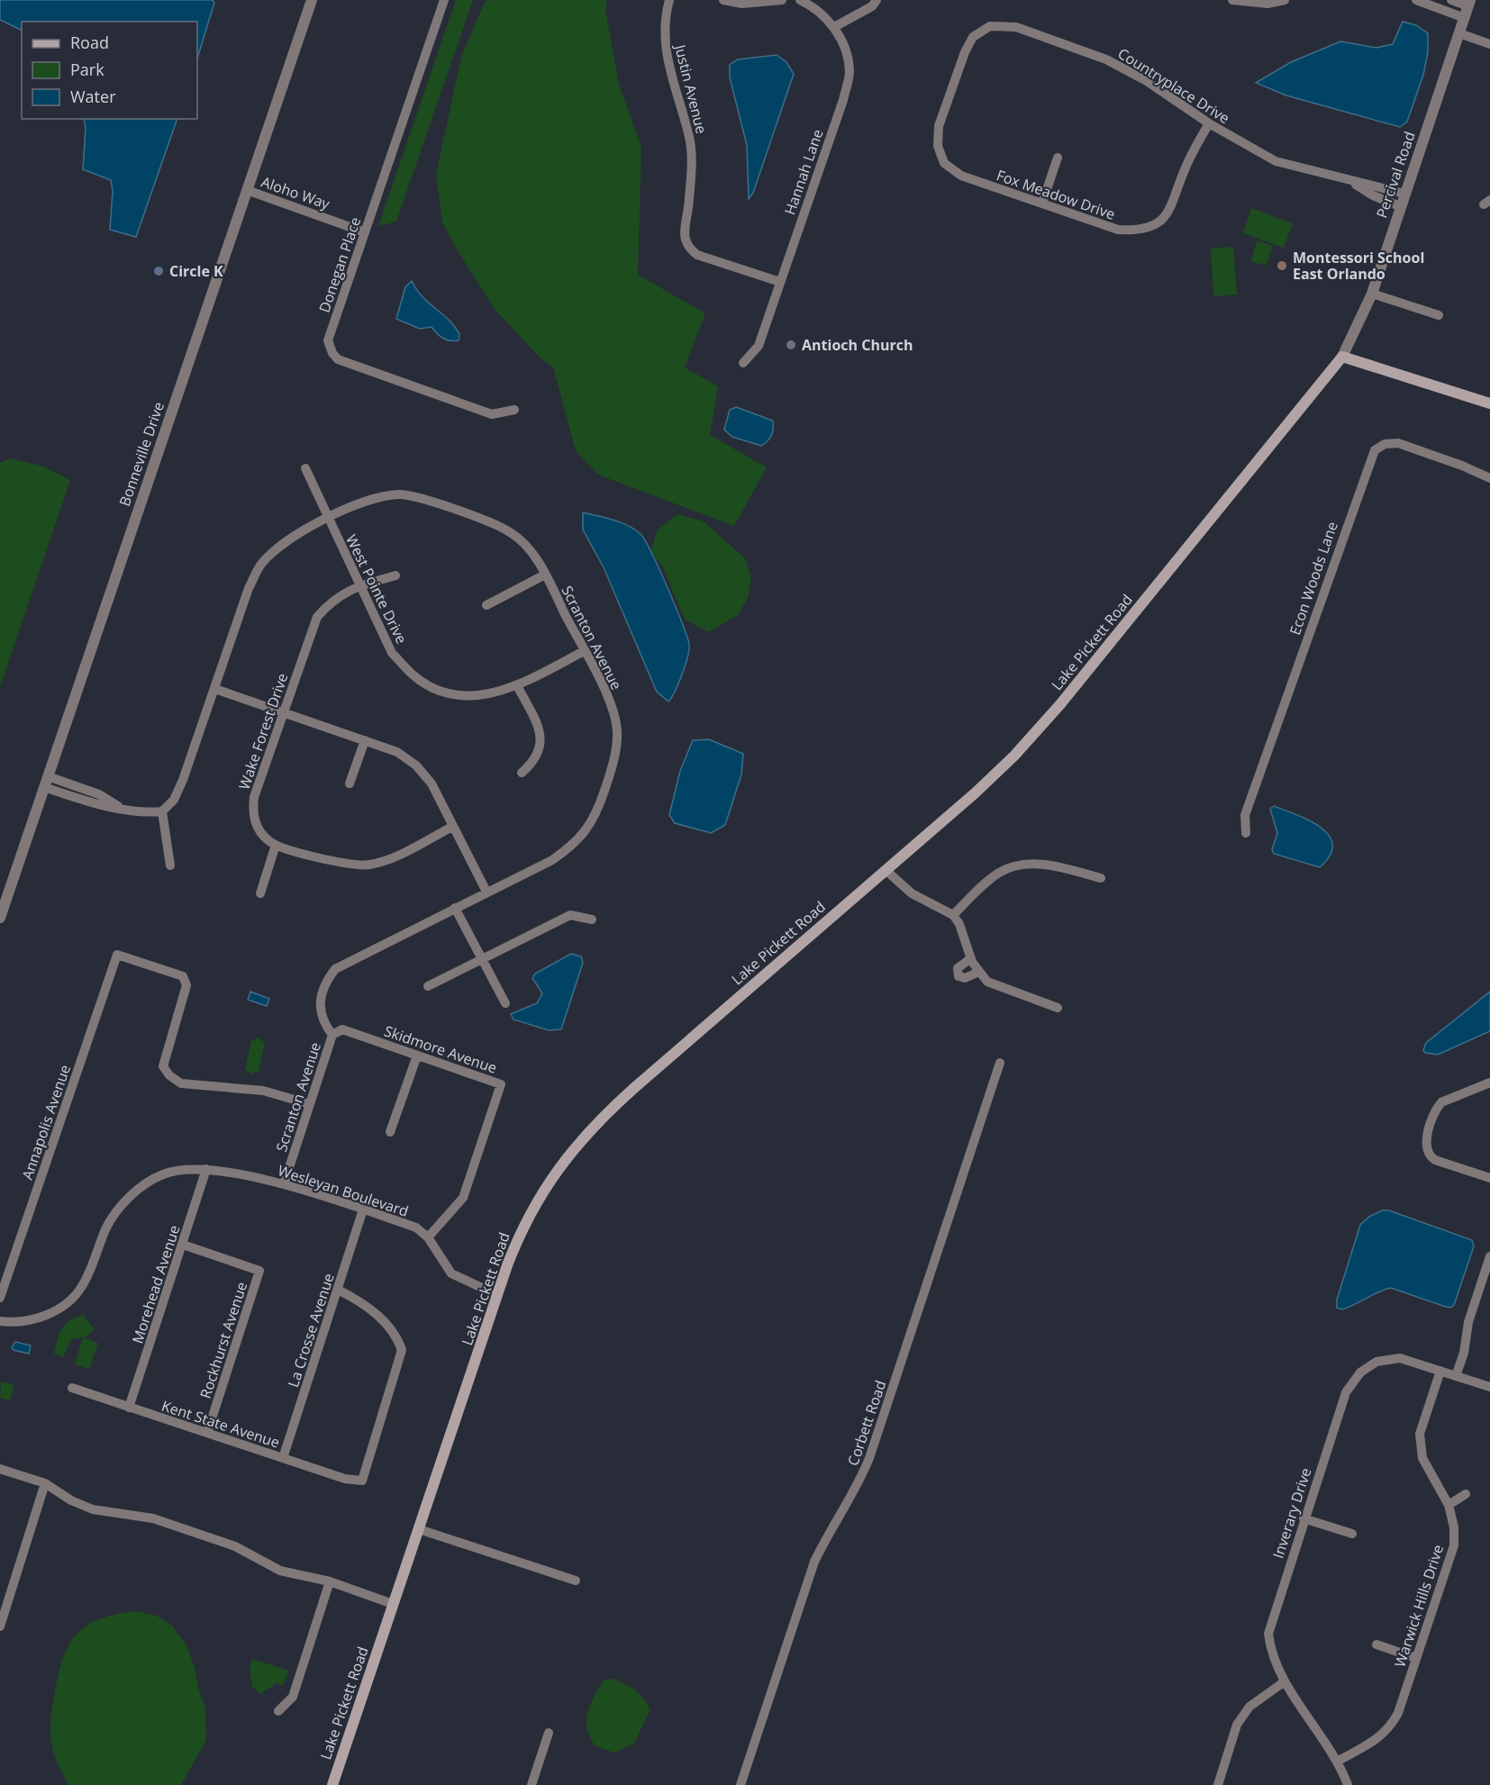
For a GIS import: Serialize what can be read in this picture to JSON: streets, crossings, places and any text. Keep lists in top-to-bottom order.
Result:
{
  "streets": {
    "main road": ["Lake Pickett Road"],
    "street": [
      "Countryplace Drive",
      "Justin Avenue",
      "Hannah Lane",
      "Percival Road",
      "Aloho Way",
      "Fox Meadow Drive",
      "Donegan Place",
      "Bonneville Drive",
      "Econ Woods Lane",
      "West Pointe Drive",
      "Scranton Avenue",
      "Wake Forest Drive",
      "Skidmore Avenue",
      "Annapolis Avenue",
      "Wesleyan Boulevard",
      "Morehead Avenue",
      "La Crosse Avenue",
      "Rockhurst Avenue",
      "Corbett Road",
      "Kent State Avenue",
      "Inverary Drive",
      "Warwick Hills Drive"
    ]
  },
  "crossings": [
    ["Countryplace Drive", "Percival Road"],
    ["Countryplace Drive", "Fox Meadow Drive"],
    ["Justin Avenue", "Hannah Lane"],
    ["Percival Road", "Lake Pickett Road"],
    ["Aloho Way", "Donegan Place"],
    ["Aloho Way", "Bonneville Drive"],
    ["West Pointe Drive", "Scranton Avenue"],
    ["West Pointe Drive", "Wake Forest Drive"],
    ["Scranton Avenue", "Skidmore Avenue"],
    ["Scranton Avenue", "Annapolis Avenue"],
    ["Scranton Avenue", "Wesleyan Boulevard"],
    ["Lake Pickett Road", "Wesleyan Boulevard"],
    ["Skidmore Avenue", "Wesleyan Boulevard"],
    ["Wesleyan Boulevard", "Morehead Avenue"],
    ["Wesleyan Boulevard", "La Crosse Avenue"],
    ["Morehead Avenue", "Rockhurst Avenue"],
    ["Morehead Avenue", "Kent State Avenue"],
    ["La Crosse Avenue", "Kent State Avenue"],
    ["Rockhurst Avenue", "Kent State Avenue"],
    ["Inverary Drive", "Warwick Hills Drive"]
  ],
  "places": ["Montessori School East Orlando", "Circle K", "Antioch Church"],
  "legend": ["Road", "Park", "Water"]
}
